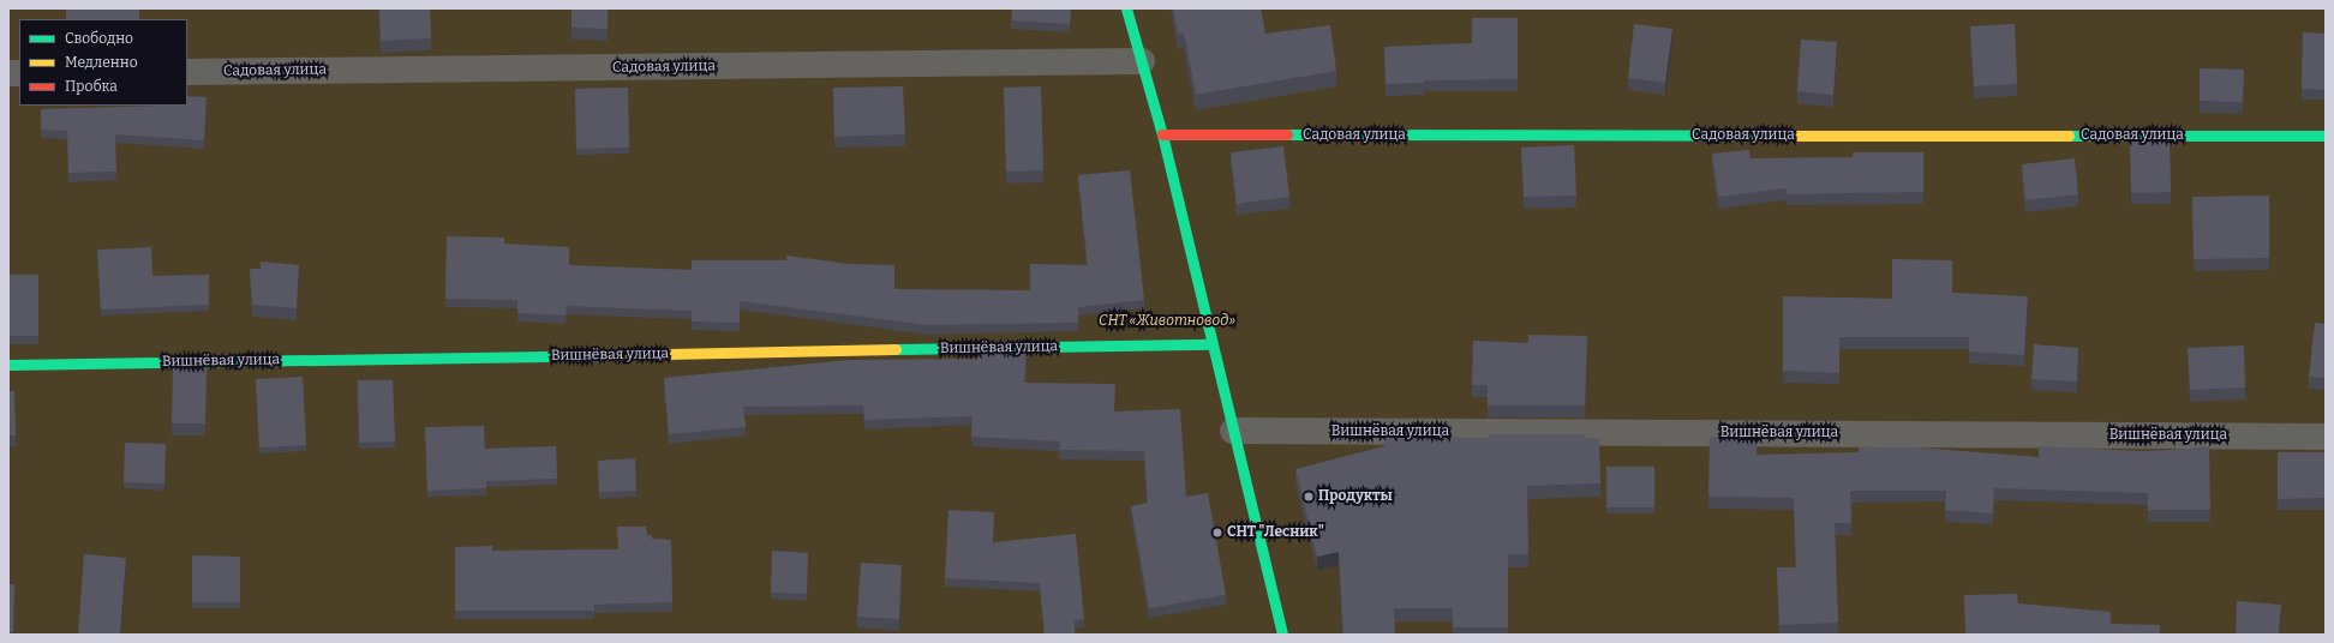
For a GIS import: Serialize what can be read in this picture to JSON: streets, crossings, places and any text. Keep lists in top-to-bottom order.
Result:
{
  "streets": {
    "street": ["Садовая улица", "Вишнёвая улица"]
  },
  "parks": ["СНТ «Животновод»"],
  "places": ["Продукты", "СНТ \"Лесник\""],
  "legend": ["Свободно", "Медленно", "Пробка"]
}
